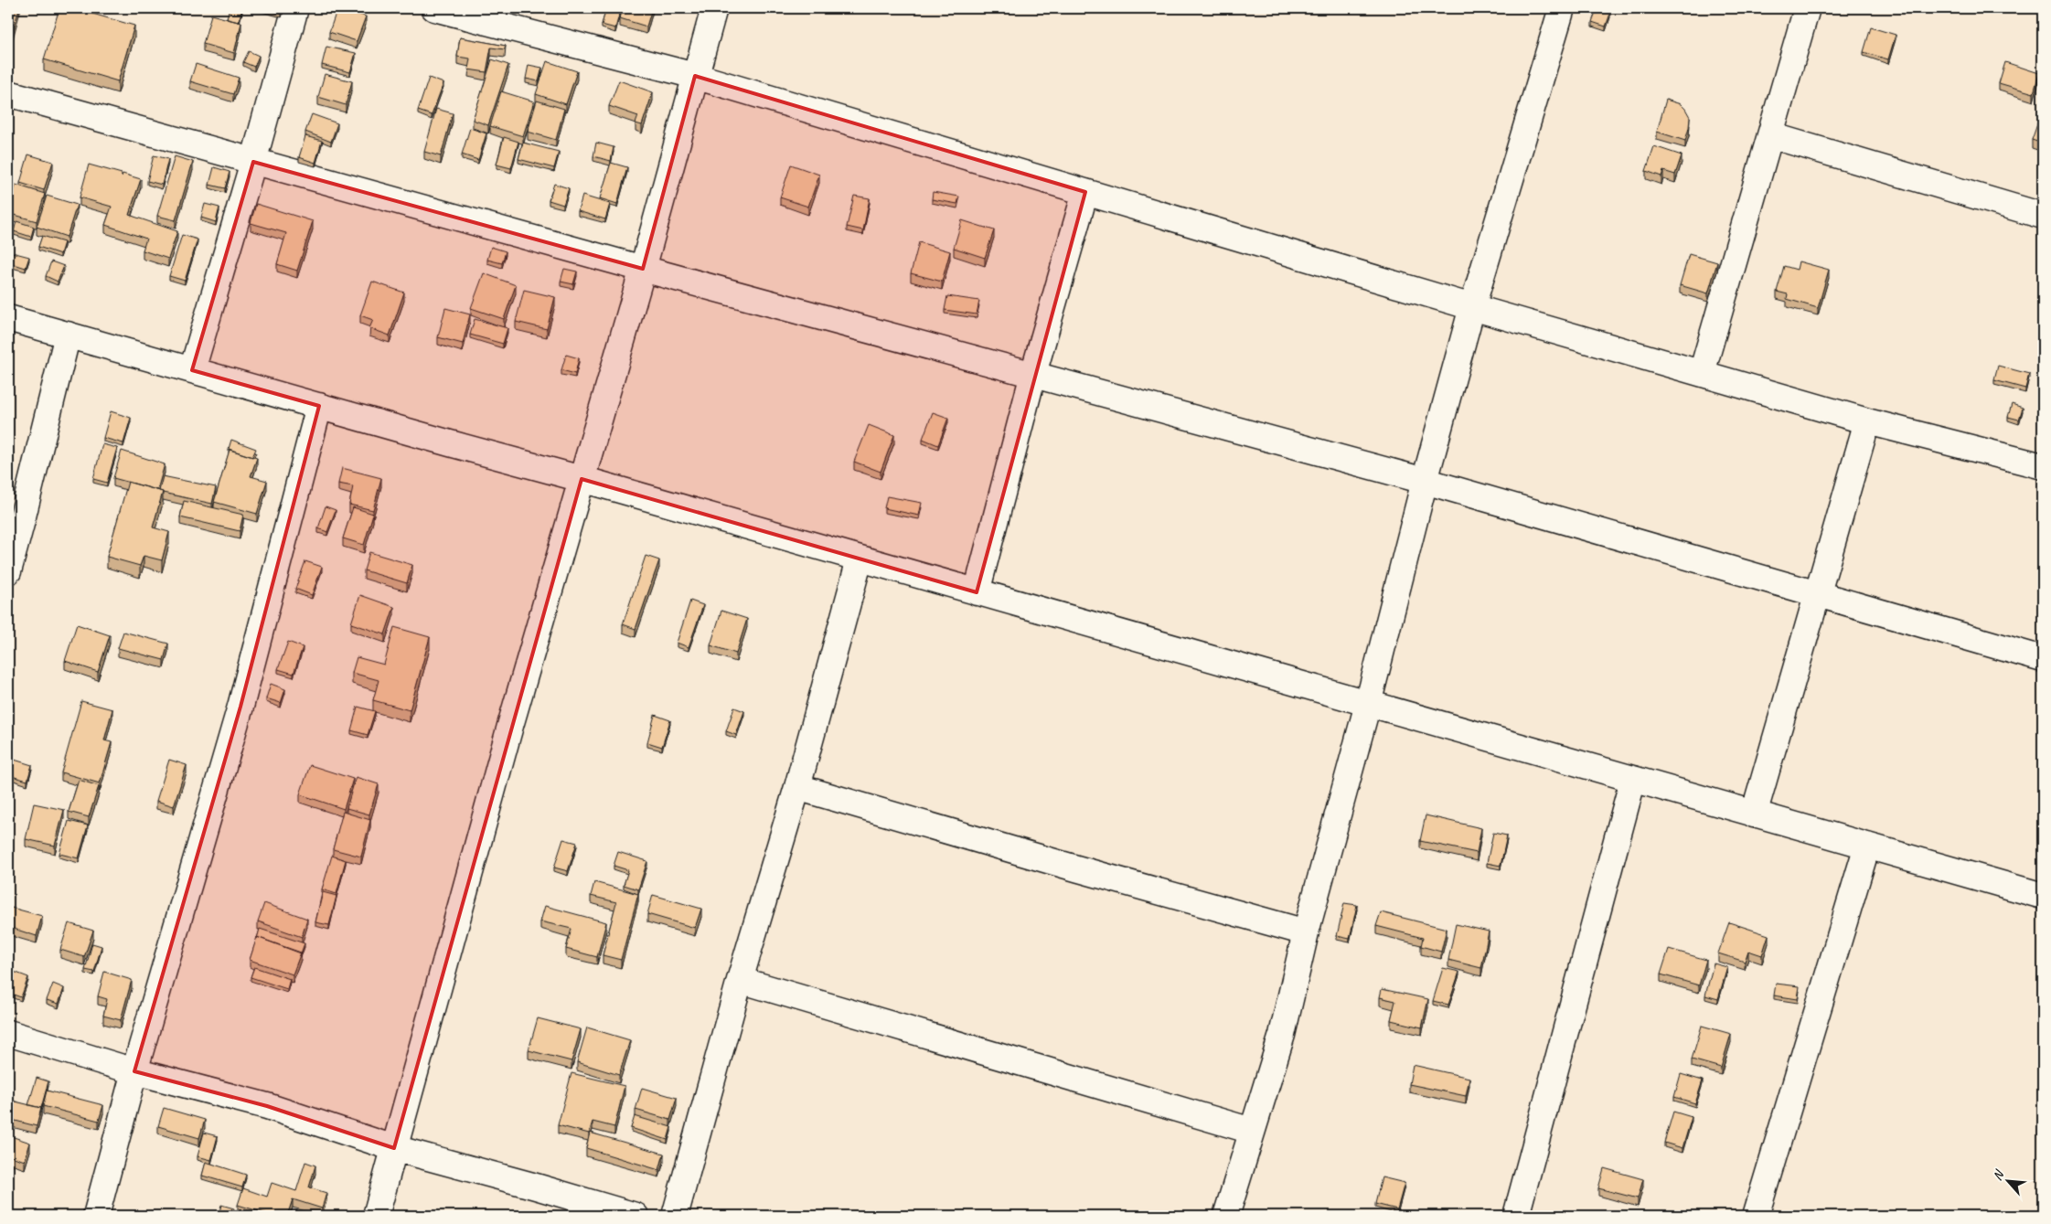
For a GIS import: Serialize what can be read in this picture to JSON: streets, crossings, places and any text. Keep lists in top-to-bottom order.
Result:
{
  "north": "top left"
}
